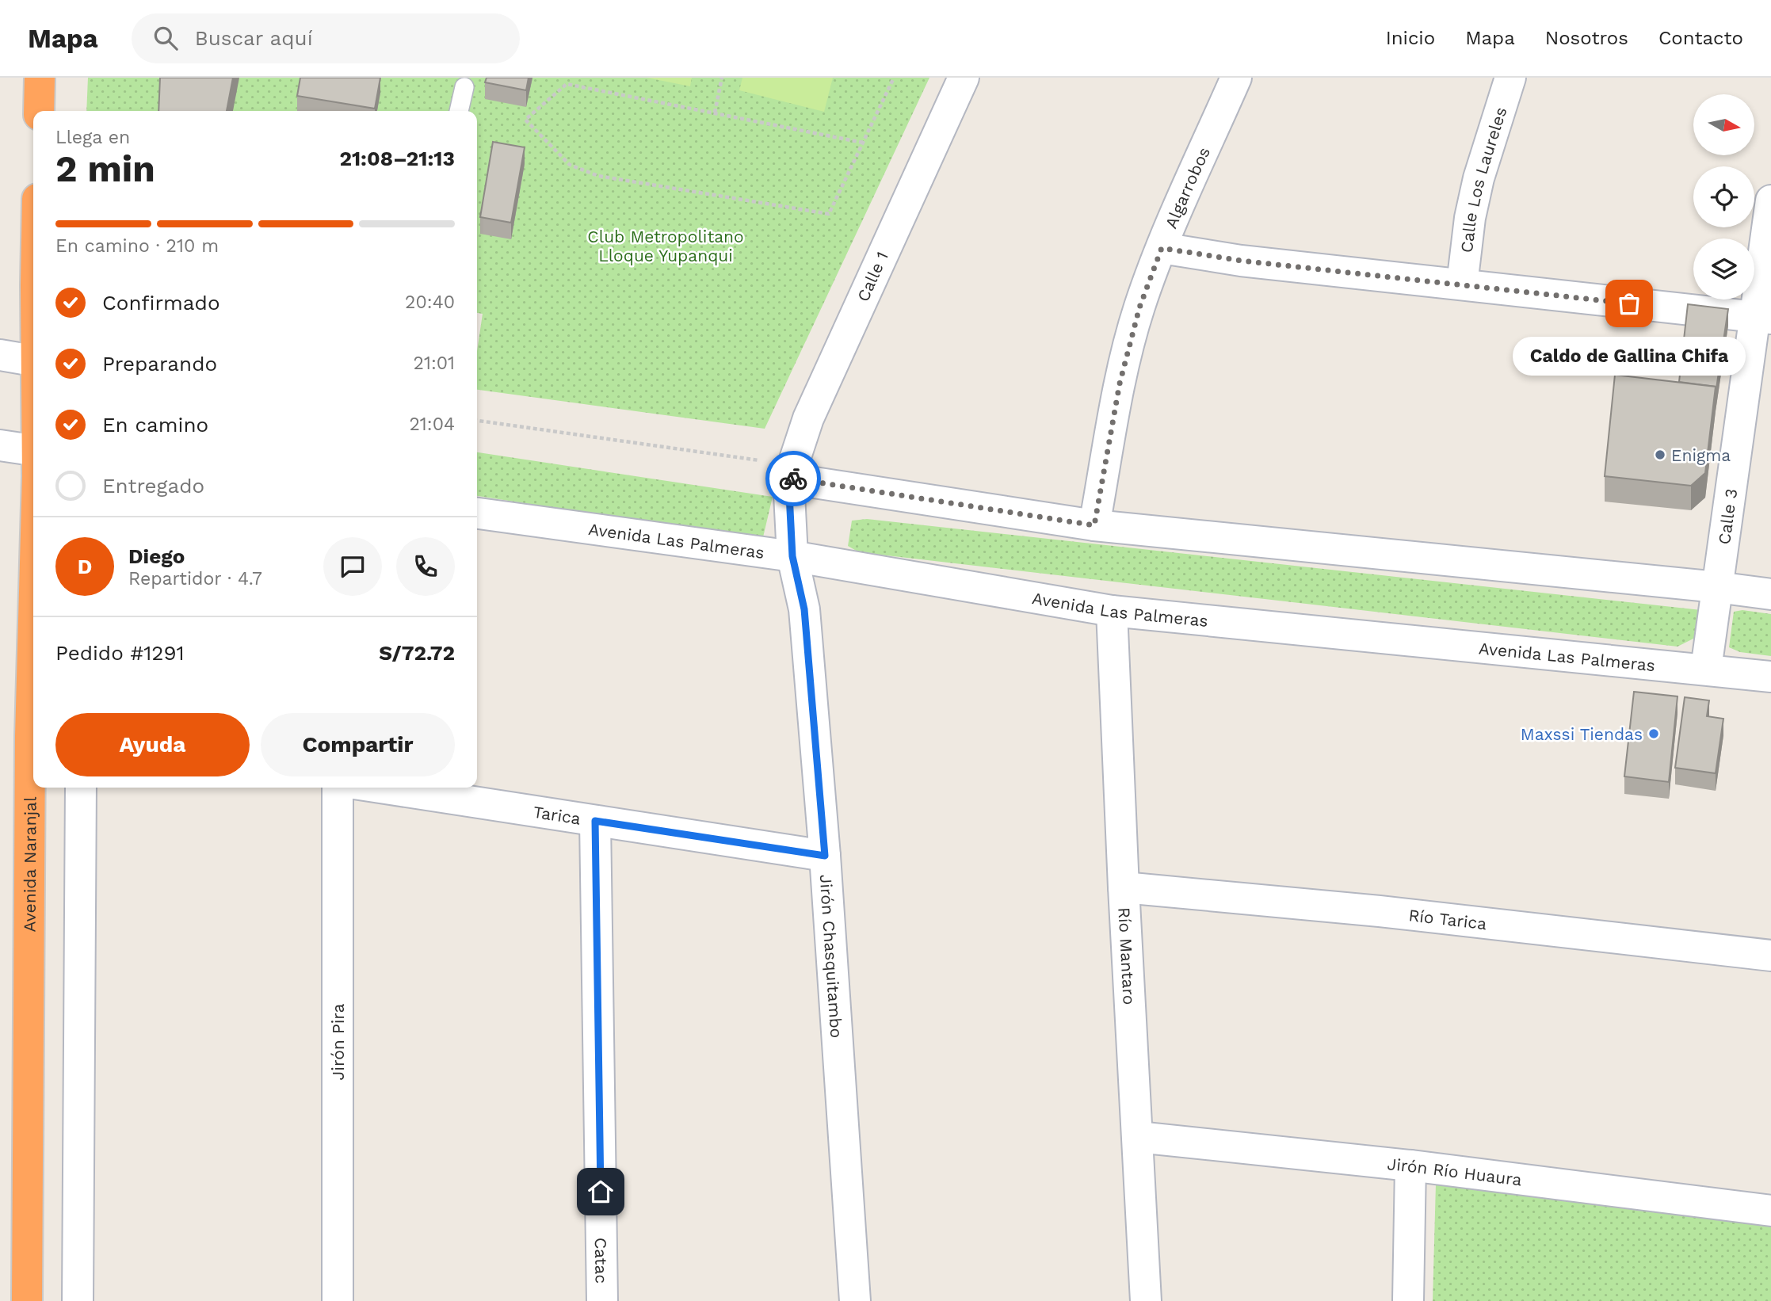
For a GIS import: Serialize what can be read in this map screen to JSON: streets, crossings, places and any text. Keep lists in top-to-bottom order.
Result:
{
  "streets": {
    "highway": ["Avenida Naranjal"],
    "street": [
      "Calle Los Laureles",
      "Algarrobos",
      "Calle 1",
      "Calle 3",
      "Avenida Las Palmeras",
      "Tarica",
      "Río Tarica",
      "Jirón Chasquitambo",
      "Río Mantaro",
      "Jirón Pira",
      "Jirón Río Huaura",
      "Catac"
    ]
  },
  "crossings": [
    ["Calle 1", "Jirón Chasquitambo"],
    ["Calle 3", "Avenida Las Palmeras"],
    ["Avenida Las Palmeras", "Jirón Chasquitambo"],
    ["Avenida Las Palmeras", "Río Mantaro"],
    ["Tarica", "Jirón Chasquitambo"],
    ["Tarica", "Catac"],
    ["Río Tarica", "Río Mantaro"],
    ["Río Mantaro", "Jirón Río Huaura"]
  ],
  "parks": ["Club Metropolitano Lloque Yupanqui"],
  "places": ["Caldo de Gallina Chifa", "Enigma", "Maxssi Tiendas"],
  "north": "right",
  "page": {
    "header": "Mapa",
    "search": "Buscar aquí",
    "nav": [
      "Inicio",
      "Mapa",
      "Nosotros",
      "Contacto"
    ],
    "heading": ["2 min", "Llega en", "21:08–21:13"],
    "panel": [
      "Diego",
      "Repartidor · 4.7",
      "Pedido #1291",
      "S/72.72"
    ],
    "bar": "En camino · 210 m",
    "list": [
      ["Confirmado", "20:40"],
      ["Preparando", "21:01"],
      ["En camino", "21:04"],
      "Entregado"
    ],
    "bubble": "Caldo de Gallina Chifa",
    "round": "D",
    "buttons": ["Ayuda", "Compartir"]
  }
}
